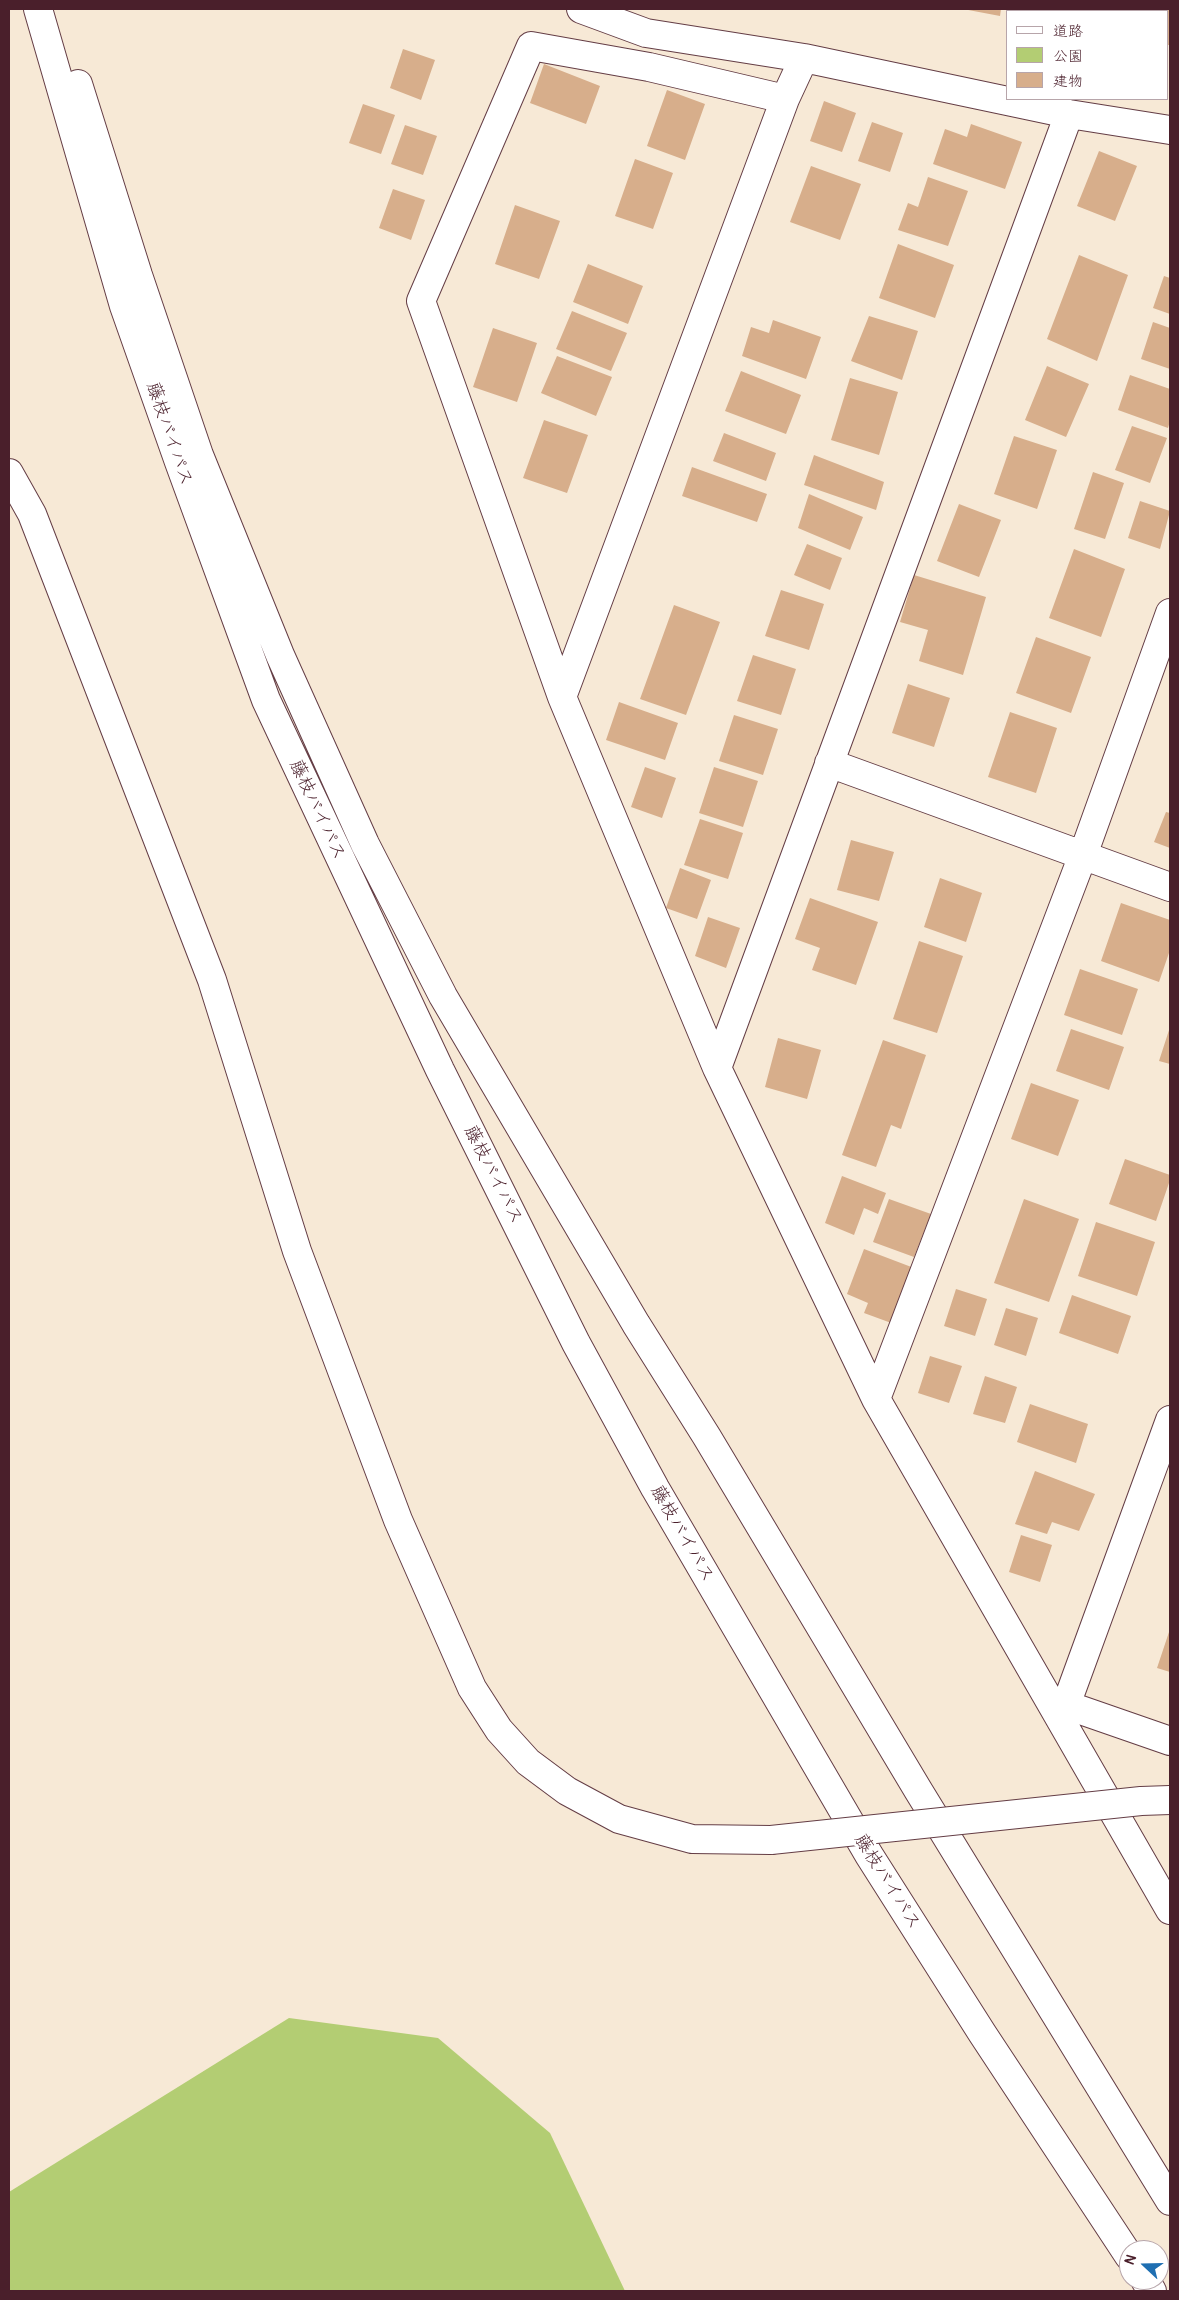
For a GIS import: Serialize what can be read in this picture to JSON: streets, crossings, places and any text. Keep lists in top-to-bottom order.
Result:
{
  "streets": {
    "main road": ["藤枝バイパス"]
  },
  "legend": ["道路", "公園", "建物"],
  "north": "left"
}
